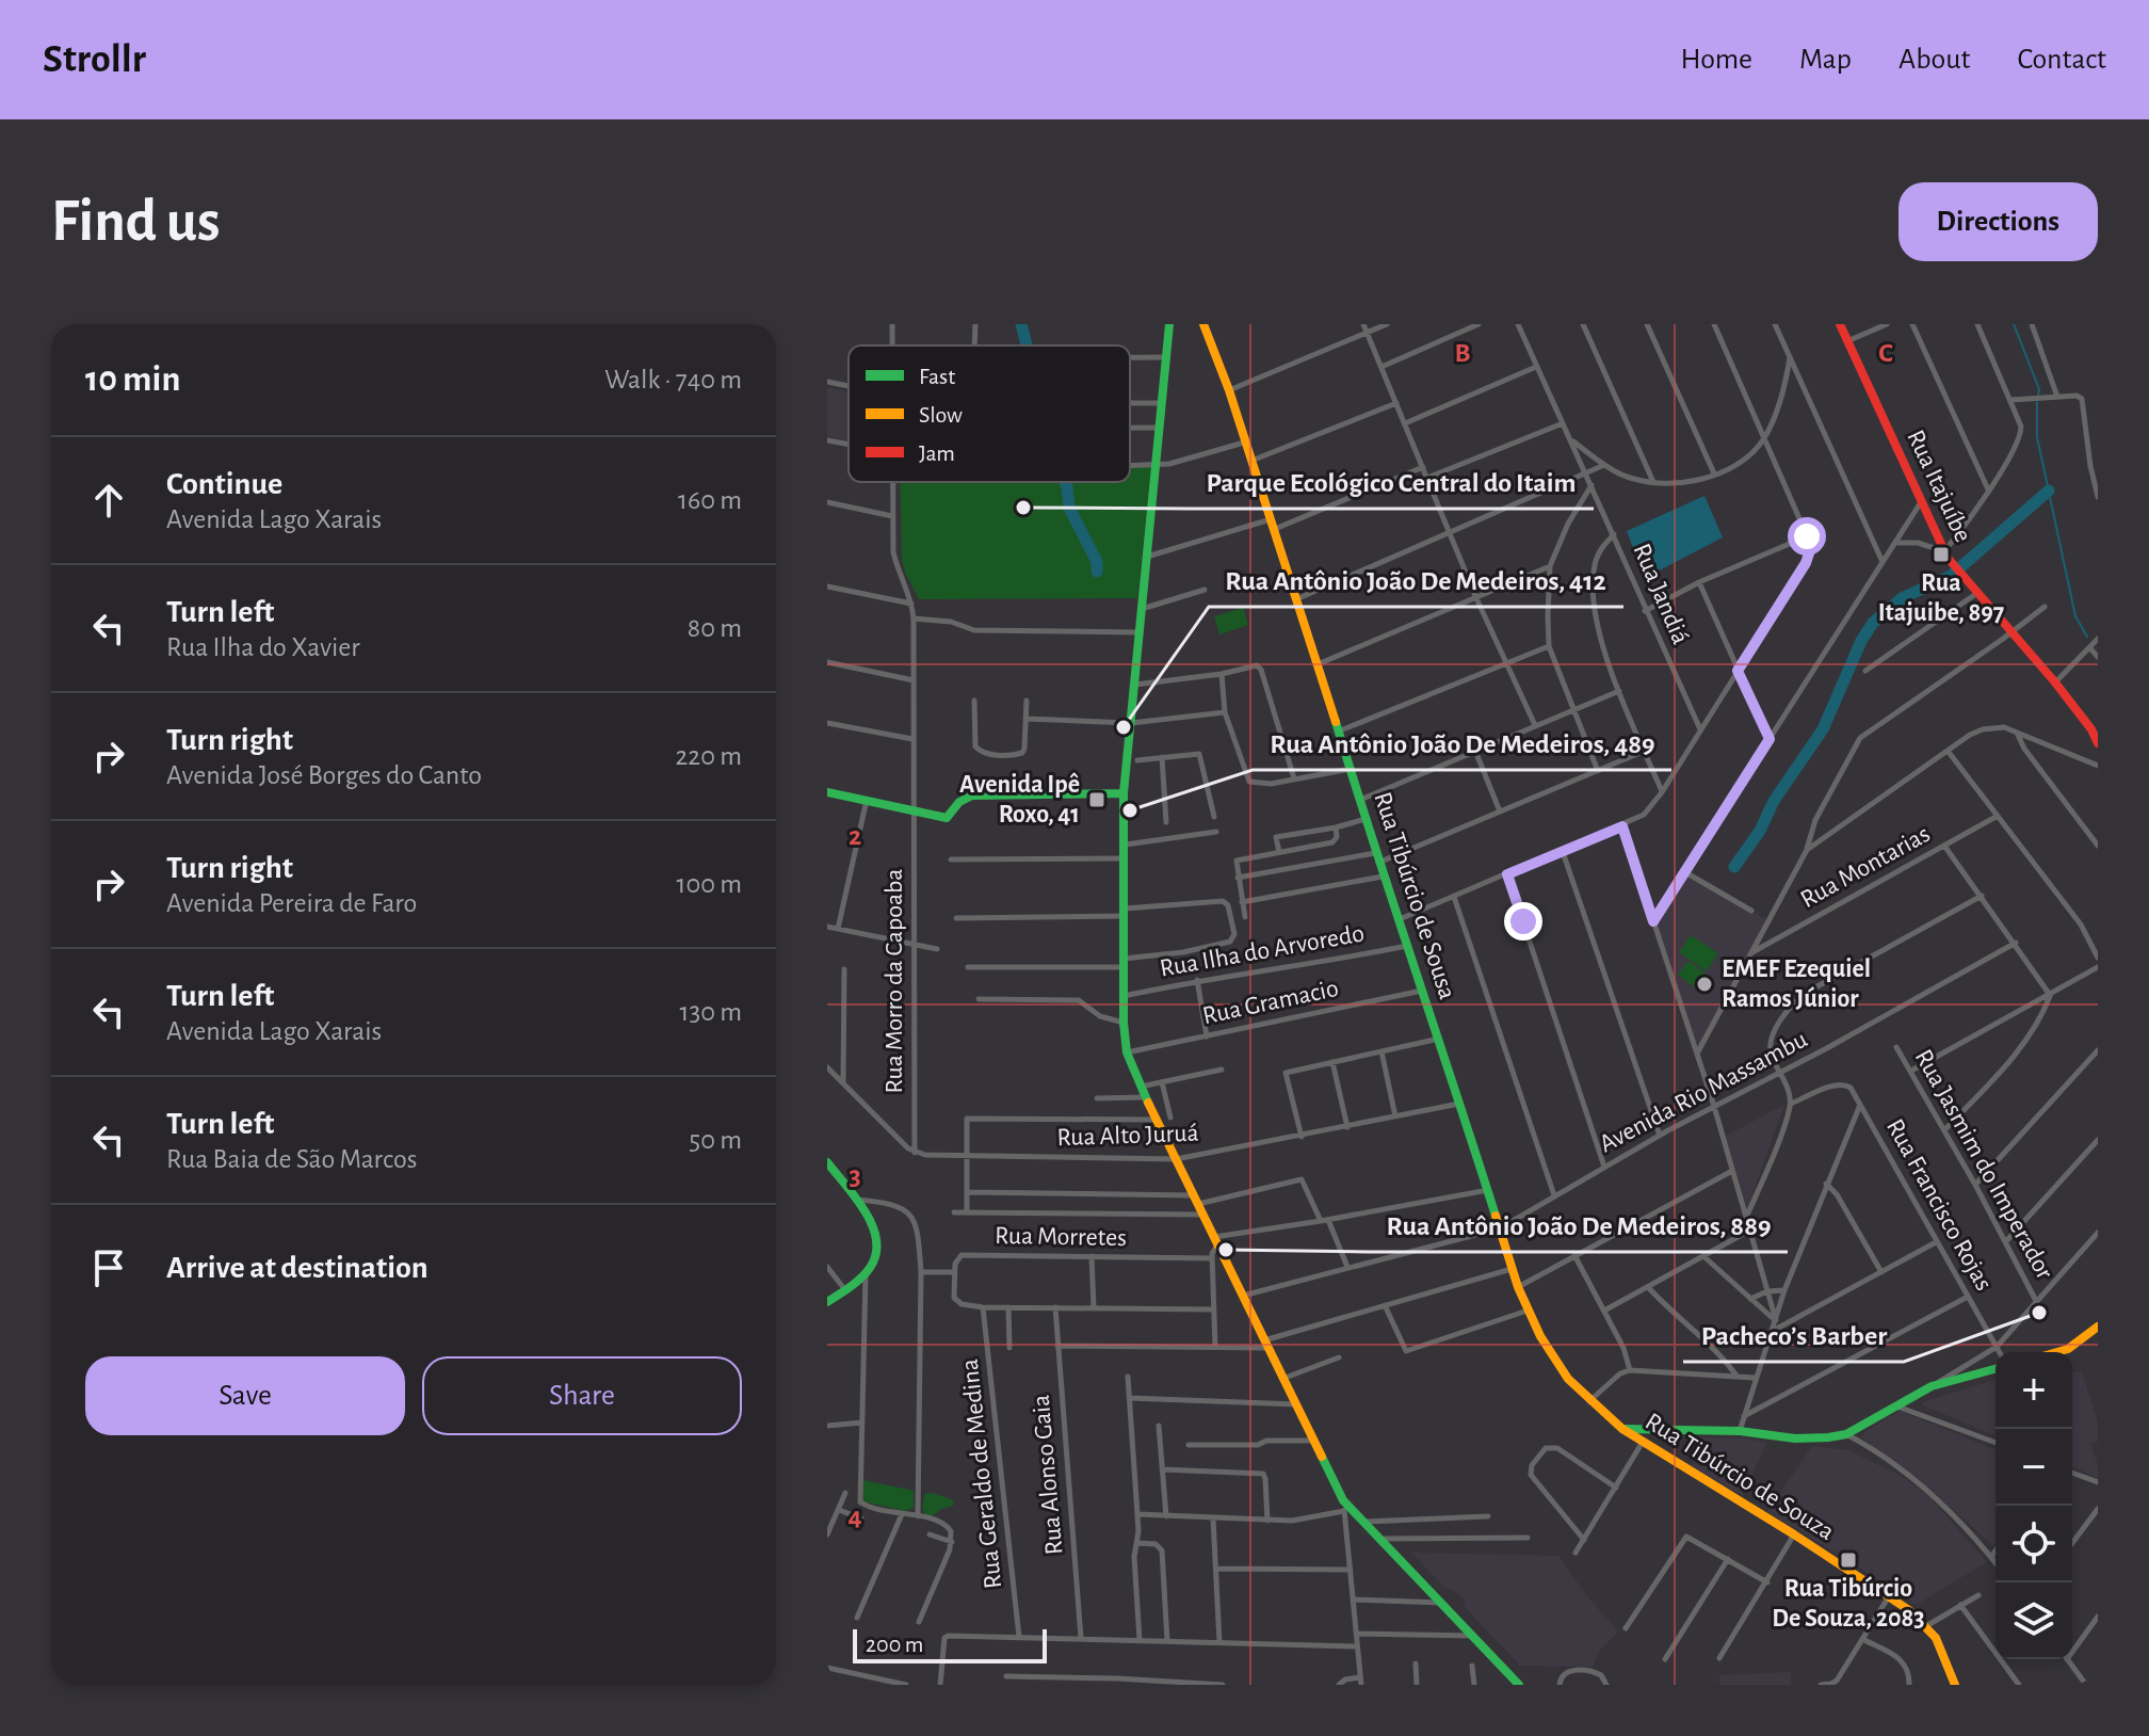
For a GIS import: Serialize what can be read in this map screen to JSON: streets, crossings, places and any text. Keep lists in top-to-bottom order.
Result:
{
  "streets": {
    "main road": ["Rua Itajuíbe", "Rua Tibúrcio de Sousa", "Rua Tibúrcio de Souza"],
    "street": [
      "Rua Jandiá",
      "Rua Montarias",
      "Rua Ilha do Arvoredo",
      "Rua Morro da Capoaba",
      "Rua Gramacio",
      "Avenida Rio Massambu",
      "Rua Alto Juruá",
      "Rua Jasmim do Imperador",
      "Rua Francisco Rojas",
      "Rua Morretes",
      "Rua Geraldo de Medina",
      "Rua Alonso Gaia"
    ]
  },
  "crossings": [
    ["Rua Tibúrcio de Sousa", "Rua Ilha do Arvoredo"],
    ["Rua Tibúrcio de Sousa", "Rua Gramacio"],
    ["Rua Tibúrcio de Sousa", "Avenida Rio Massambu"],
    ["Rua Tibúrcio de Sousa", "Rua Alto Juruá"],
    ["Rua Tibúrcio de Sousa", "Rua Tibúrcio de Souza"],
    ["Rua Morro da Capoaba", "Rua Alto Juruá"]
  ],
  "places": {
    "other": [
      "Parque Ecológico Central do Itaim",
      "Rua Antônio João De Medeiros, 412",
      "Rua Antônio João De Medeiros, 489",
      "EMEF Ezequiel Ramos Júnior",
      "Rua Antônio João De Medeiros, 889",
      "Pacheco’s Barber"
    ],
    "transit": ["Rua Itajuibe, 897", "Avenida Ipê Roxo, 41", "Rua Tibúrcio De Souza, 2083"]
  },
  "legend": ["Fast", "Slow", "Jam"],
  "scale_bar": "200 m",
  "page": {
    "header": "Strollr",
    "nav": [
      "Home",
      "Map",
      "About",
      "Contact"
    ],
    "buttons": [
      "Directions",
      ["Save", "Share"]
    ],
    "title": "Find us",
    "heading": ["10 min", "Walk · 740 m"],
    "list": [
      ["Continue", "Avenida Lago Xarais", "160 m"],
      ["Turn left", "Rua Ilha do Xavier", "80 m"],
      ["Turn right", "Avenida José Borges do Canto", "220 m"],
      ["Turn right", "Avenida Pereira de Faro", "100 m"],
      ["Turn left", "Avenida Lago Xarais", "130 m"],
      ["Turn left", "Rua Baia de São Marcos", "50 m"],
      "Arrive at destination"
    ],
    "map_buttons": ["+", "−"],
    "scale": "200 m"
  },
  "grid": {
    "columns": ["B", "C"],
    "rows": ["2", "3", "4"]
  }
}
